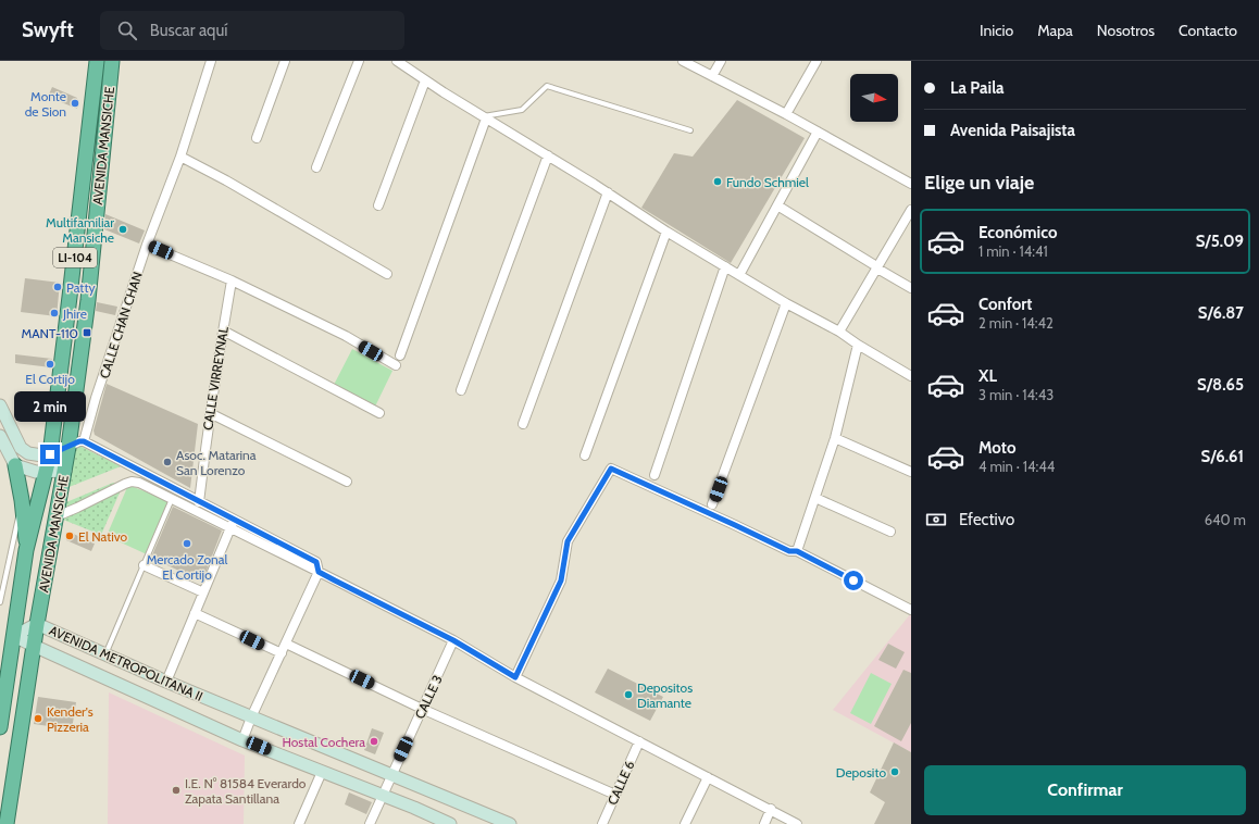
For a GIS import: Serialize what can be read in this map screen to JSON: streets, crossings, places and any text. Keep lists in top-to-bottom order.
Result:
{
  "streets": {
    "highway": ["AVENIDA MANSICHE", "LI-104"],
    "main road": ["AVENIDA METROPOLITANA II"],
    "street": [
      "CALLE CHAN CHAN",
      "CALLE VIRREYNAL",
      "CALLE 3",
      "CALLE 6"
    ]
  },
  "crossings": [
    ["AVENIDA MANSICHE", "AVENIDA METROPOLITANA II"],
    ["AVENIDA METROPOLITANA II", "CALLE 3"]
  ],
  "places": {
    "other": [
      "Monte de Sion",
      "Fundo Schmiel",
      "Multifamiliar Mansiche",
      "Patty",
      "Jhire",
      "El Cortijo",
      "Asoc. Matarina San Lorenzo",
      "El Nativo",
      "Mercado Zonal El Cortijo",
      "Depositos Diamante",
      "Kender's Pizzeria",
      "Hostal Cochera",
      "Deposito",
      "I.E. N° 81584 Everardo Zapata Santillana"
    ],
    "transit": ["MANT-110"]
  },
  "north": "right",
  "page": {
    "header": "Swyft",
    "search": "Buscar aquí",
    "nav": [
      "Inicio",
      "Mapa",
      "Nosotros",
      "Contacto"
    ],
    "banner": ["La Paila", "Avenida Paisajista"],
    "heading": "Elige un viaje",
    "list": [
      {
        "name": "Económico",
        "note": "1 min · 14:41",
        "value": "S/5.09"
      },
      {
        "name": "Confort",
        "note": "2 min · 14:42",
        "value": "S/6.87"
      },
      {
        "name": "XL",
        "note": "3 min · 14:43",
        "value": "S/8.65"
      },
      {
        "name": "Moto",
        "note": "4 min · 14:44",
        "value": "S/6.61"
      }
    ],
    "bubble": "2 min",
    "pay": ["Efectivo", "640 m"],
    "buttons": "Confirmar"
  }
}
